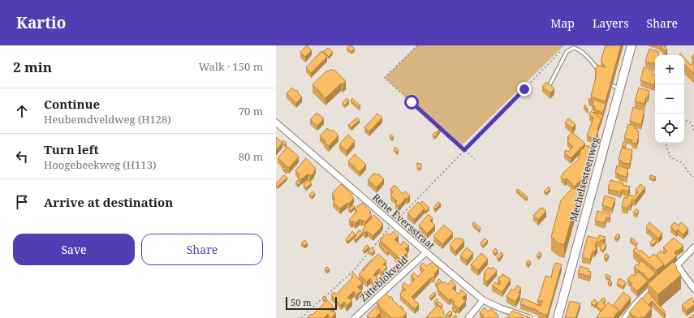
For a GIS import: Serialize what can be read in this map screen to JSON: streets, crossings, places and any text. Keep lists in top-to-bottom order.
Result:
{
  "streets": {
    "street": ["Mechelsesteenweg", "Rene Eversstraat", "Zitteblokveld"]
  },
  "crossings": [
    ["Rene Eversstraat", "Zitteblokveld"]
  ],
  "scale_bar": "50 m",
  "page": {
    "header": "Kartio",
    "nav": ["Map", "Layers", "Share"],
    "heading": ["2 min", "Walk · 150 m"],
    "map_buttons": ["+", "−"],
    "list": [
      ["Continue", "Heubemdveldweg (H128)", "70 m"],
      ["Turn left", "Hoogebeekweg (H113)", "80 m"],
      "Arrive at destination"
    ],
    "buttons": ["Save", "Share"],
    "scale": "50 m"
  }
}
